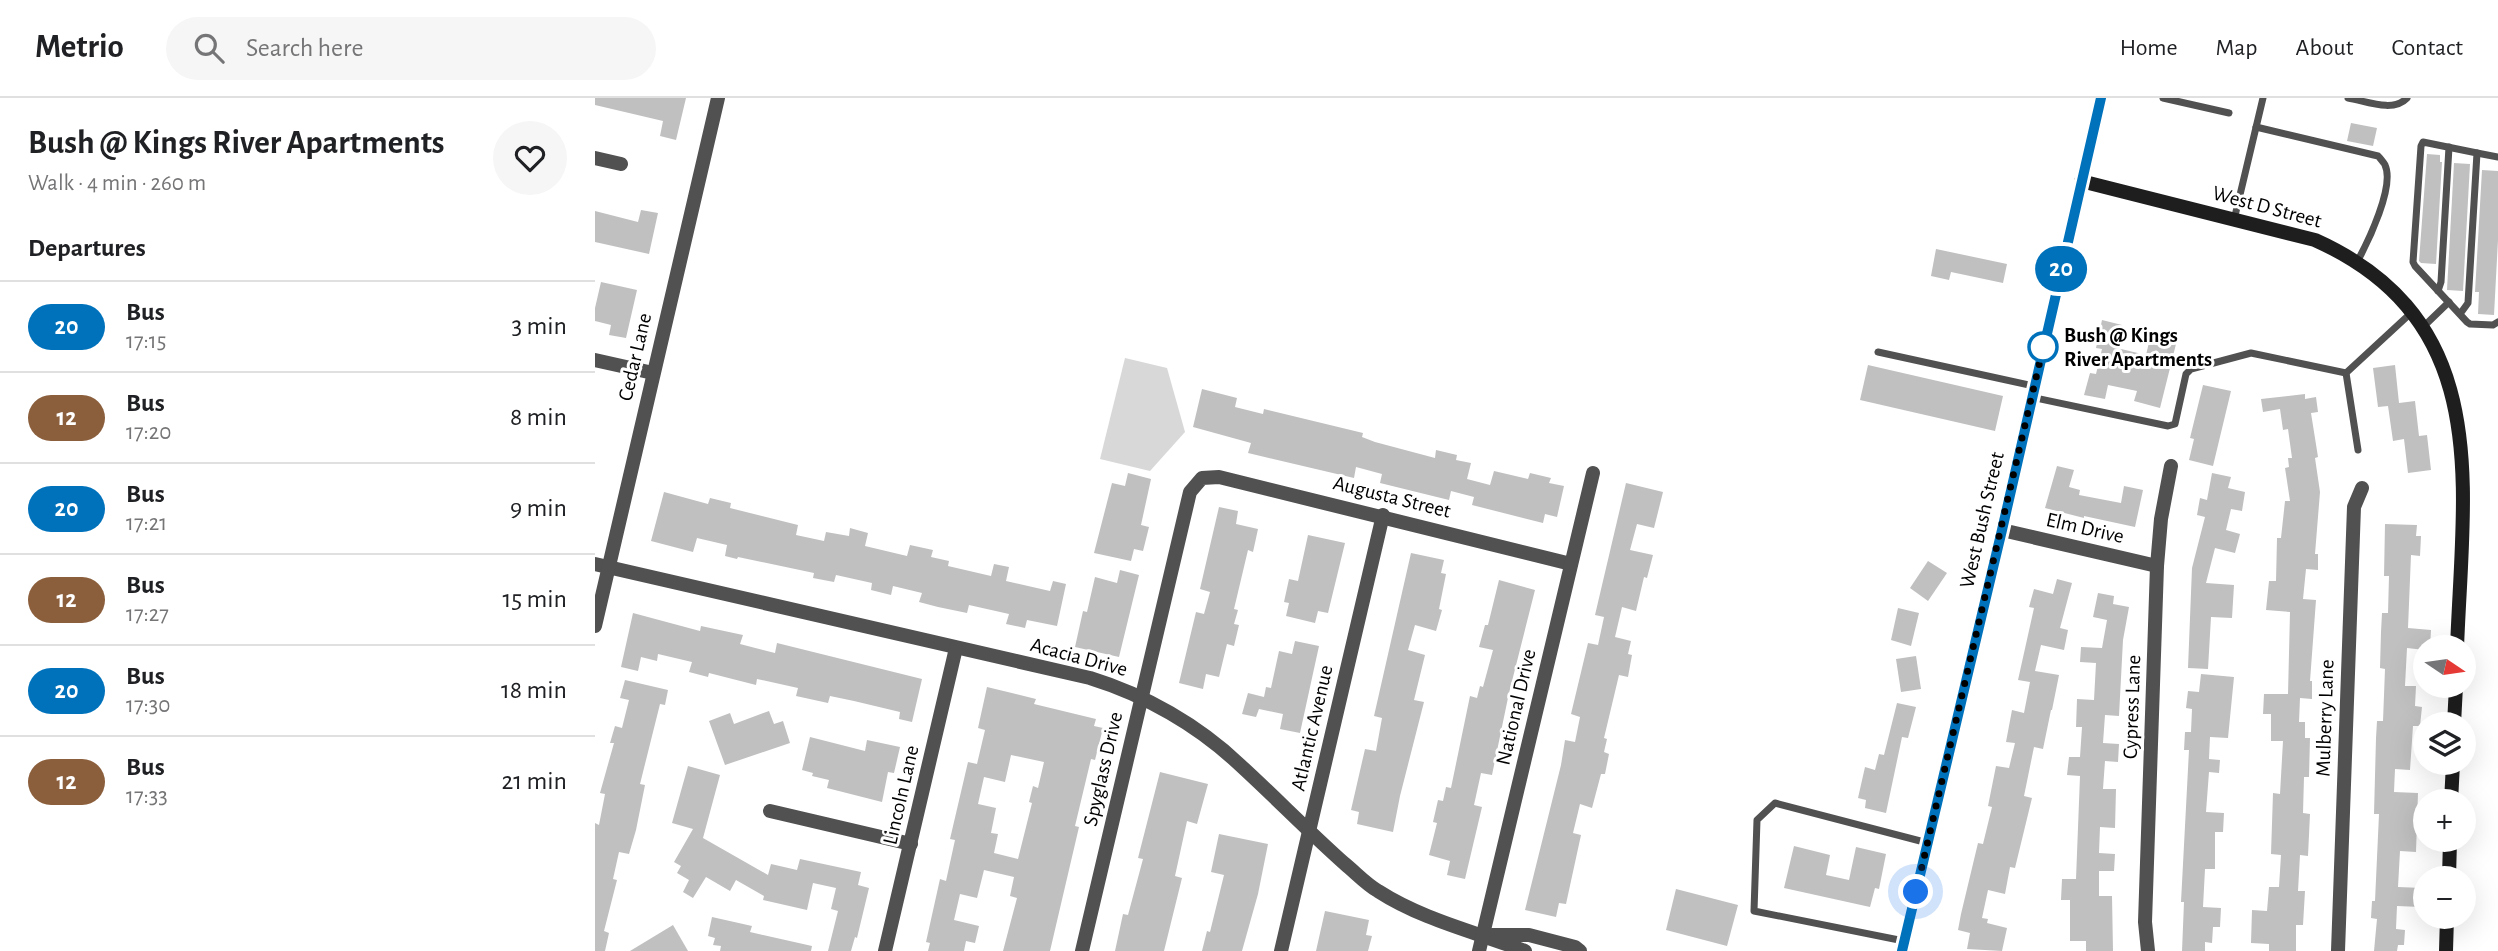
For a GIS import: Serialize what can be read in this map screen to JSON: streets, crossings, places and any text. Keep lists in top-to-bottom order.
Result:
{
  "streets": {
    "street": [
      "West D Street",
      "Cedar Lane",
      "Augusta Street",
      "West Bush Street",
      "Elm Drive",
      "Acacia Drive",
      "National Drive",
      "Cypress Lane",
      "Mulberry Lane",
      "Atlantic Avenue",
      "Spyglass Drive",
      "Lincoln Lane"
    ]
  },
  "crossings": [
    ["West D Street", "West Bush Street"],
    ["Cedar Lane", "Acacia Drive"],
    ["Augusta Street", "National Drive"],
    ["Augusta Street", "Atlantic Avenue"],
    ["Augusta Street", "Spyglass Drive"],
    ["West Bush Street", "Elm Drive"],
    ["Elm Drive", "Cypress Lane"],
    ["Acacia Drive", "National Drive"],
    ["Acacia Drive", "Atlantic Avenue"],
    ["Acacia Drive", "Spyglass Drive"],
    ["Acacia Drive", "Lincoln Lane"]
  ],
  "places": ["Bush @ Kings River Apartments"],
  "lines": ["bus line 20"],
  "north": "right",
  "page": {
    "header": "Metrio",
    "search": "Search here",
    "nav": [
      "Home",
      "Map",
      "About",
      "Contact"
    ],
    "heading": [
      ["Bush @ Kings River Apartments", "Walk · 4 min · 260 m"],
      "Departures"
    ],
    "on_map": "20",
    "list": [
      {
        "mark": "20",
        "name": "Bus",
        "note": "17:15",
        "value": "3 min"
      },
      {
        "mark": "12",
        "name": "Bus",
        "note": "17:20",
        "value": "8 min"
      },
      {
        "mark": "20",
        "name": "Bus",
        "note": "17:21",
        "value": "9 min"
      },
      {
        "mark": "12",
        "name": "Bus",
        "note": "17:27",
        "value": "15 min"
      },
      {
        "mark": "20",
        "name": "Bus",
        "note": "17:30",
        "value": "18 min"
      },
      {
        "mark": "12",
        "name": "Bus",
        "note": "17:33",
        "value": "21 min"
      }
    ],
    "map_buttons": ["+", "−"]
  }
}
